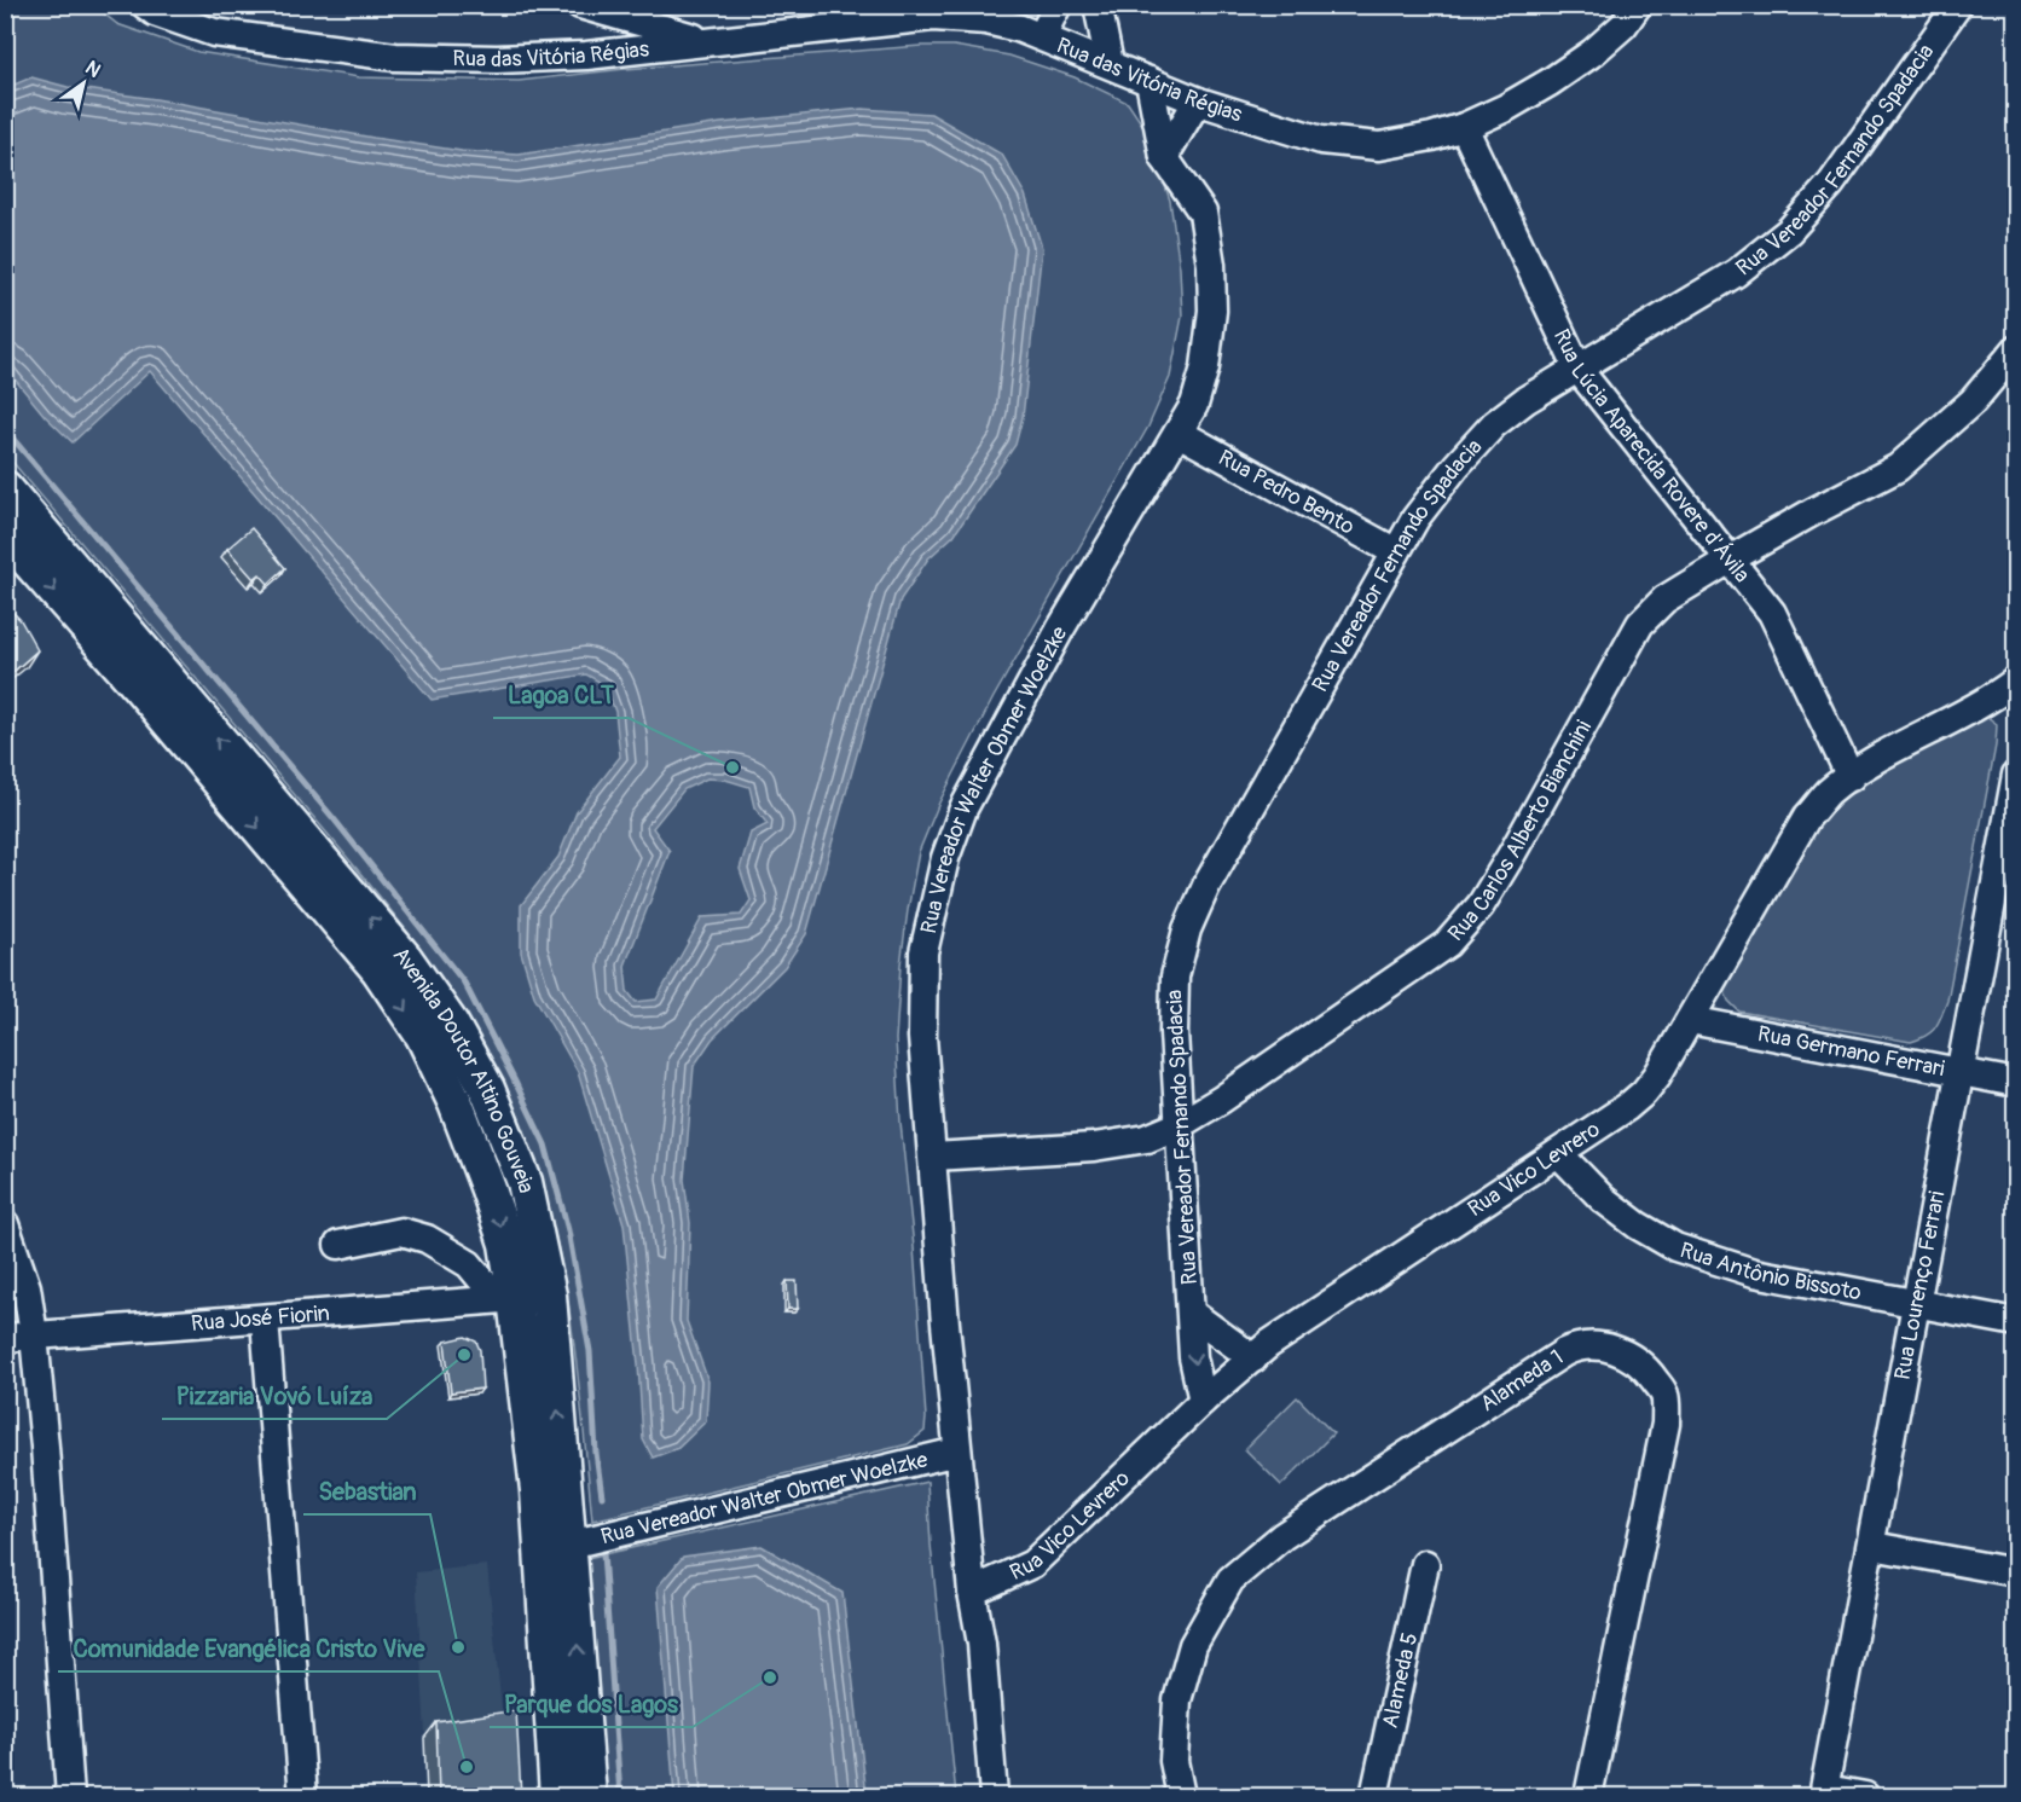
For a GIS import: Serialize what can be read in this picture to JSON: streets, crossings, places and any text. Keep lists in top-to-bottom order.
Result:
{
  "streets": {
    "main road": ["Avenida Doutor Altino Gouveia"],
    "street": [
      "Rua das Vitória Régias",
      "Rua Vereador Fernando Spadacia",
      "Rua Lúcia Aparecida Rovere d'Ávila",
      "Rua Pedro Bento",
      "Rua Vereador Walter Obmer Woelzke",
      "Rua Carlos Alberto Bianchini",
      "Rua Germano Ferrari",
      "Rua Vico Levrero",
      "Rua Antônio Bissoto",
      "Rua Lourenço Ferrari",
      "Rua José Fiorin",
      "Alameda 1",
      "Alameda 5"
    ]
  },
  "crossings": [
    ["Rua das Vitória Régias", "Rua Lúcia Aparecida Rovere d'Ávila"],
    ["Rua das Vitória Régias", "Rua Vereador Walter Obmer Woelzke"],
    ["Rua Vereador Fernando Spadacia", "Rua Lúcia Aparecida Rovere d'Ávila"],
    ["Rua Vereador Fernando Spadacia", "Rua Pedro Bento"],
    ["Rua Vereador Fernando Spadacia", "Rua Carlos Alberto Bianchini"],
    ["Rua Vereador Fernando Spadacia", "Rua Vico Levrero"],
    ["Rua Lúcia Aparecida Rovere d'Ávila", "Rua Carlos Alberto Bianchini"],
    ["Rua Lúcia Aparecida Rovere d'Ávila", "Rua Vico Levrero"],
    ["Rua Pedro Bento", "Rua Vereador Walter Obmer Woelzke"],
    ["Rua Vereador Walter Obmer Woelzke", "Rua Carlos Alberto Bianchini"],
    ["Rua Vereador Walter Obmer Woelzke", "Avenida Doutor Altino Gouveia"],
    ["Rua Vereador Walter Obmer Woelzke", "Rua Vico Levrero"],
    ["Rua Germano Ferrari", "Rua Vico Levrero"],
    ["Rua Germano Ferrari", "Rua Lourenço Ferrari"],
    ["Avenida Doutor Altino Gouveia", "Rua José Fiorin"],
    ["Rua Vico Levrero", "Rua Antônio Bissoto"],
    ["Rua Antônio Bissoto", "Rua Lourenço Ferrari"]
  ],
  "places": [
    "Lagoa CLT",
    "Pizzaria Vovó Luíza",
    "Sebastian",
    "Parque dos Lagos",
    "Comunidade Evangélica Cristo Vive"
  ],
  "north": "top right"
}
